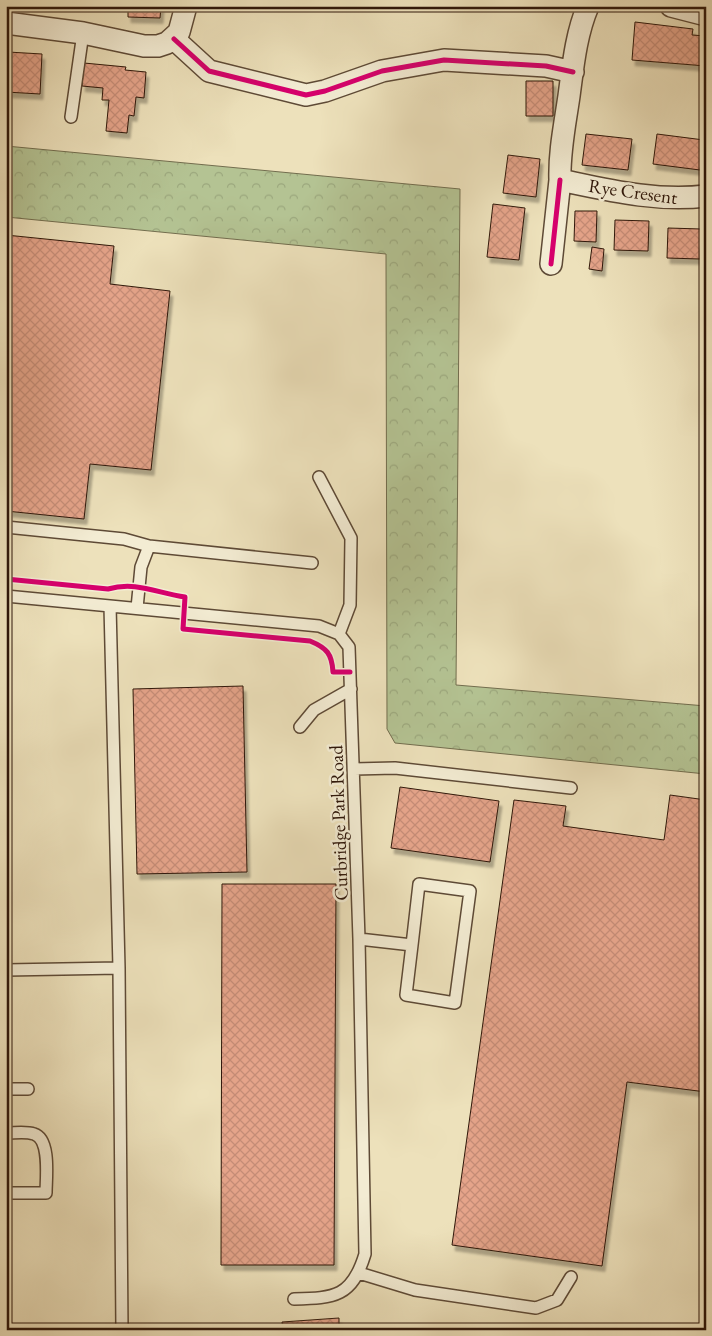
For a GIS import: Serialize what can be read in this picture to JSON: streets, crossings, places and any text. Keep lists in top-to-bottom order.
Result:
{
  "streets": {
    "street": ["Rye Cresent"],
    "lane": ["Curbridge Park Road"]
  }
}
